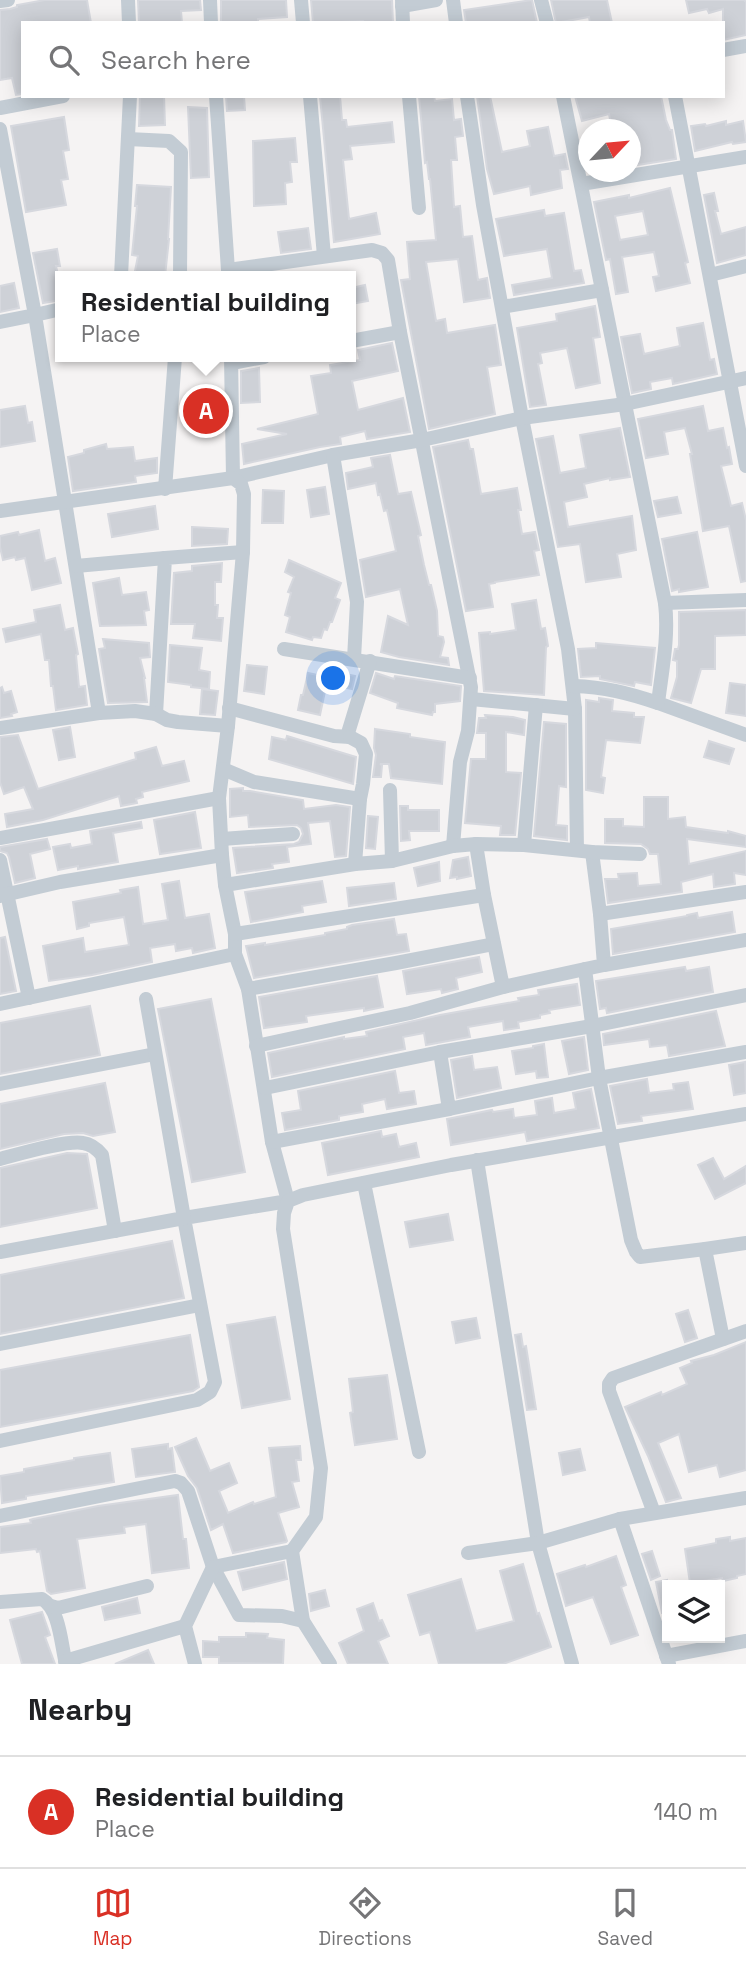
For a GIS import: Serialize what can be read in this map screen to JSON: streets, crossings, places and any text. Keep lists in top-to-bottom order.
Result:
{
  "north": "top right",
  "page": {
    "search": "Search here",
    "popup": ["Residential building", "Place"],
    "pins": "A",
    "heading": "Nearby",
    "list": [
      {
        "mark": "A",
        "name": "Residential building",
        "note": "Place",
        "value": "140 m"
      }
    ],
    "nav": ["Map", "Directions", "Saved"]
  }
}
